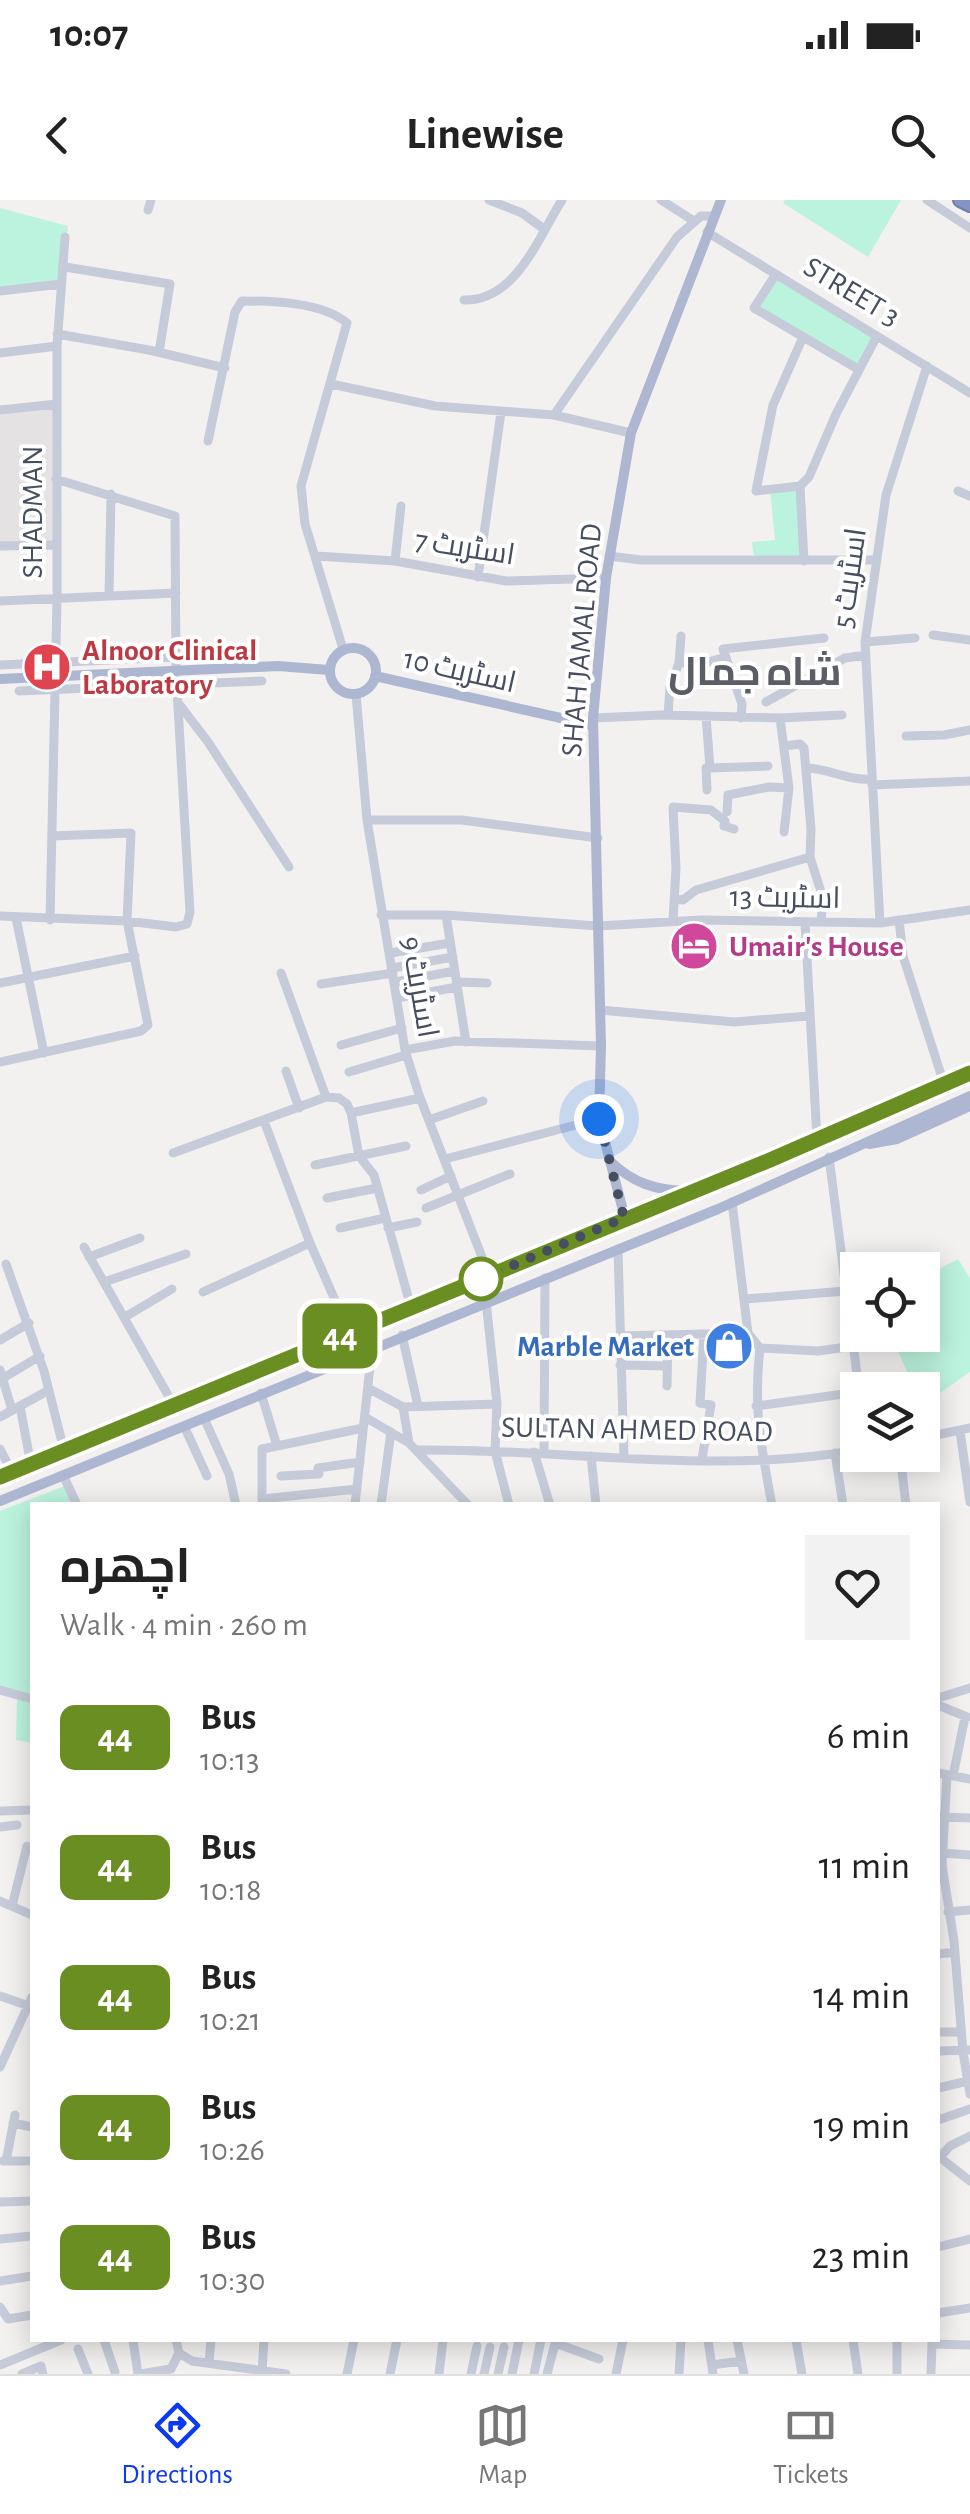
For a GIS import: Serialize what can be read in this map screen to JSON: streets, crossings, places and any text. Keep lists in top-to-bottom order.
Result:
{
  "streets": {
    "main road": ["SHAH JAMAL ROAD", "اسٹریٹ 10"],
    "street": [
      "STREET 3",
      "SHADMAN",
      "اسٹریٹ 7",
      "اسٹریٹ 5",
      "اسٹریٹ 13",
      "اسٹریٹ 9",
      "SULTAN AHMED ROAD"
    ]
  },
  "crossings": [
    ["STREET 3", "اسٹریٹ 5"],
    ["STREET 3", "SHAH JAMAL ROAD"],
    ["اسٹریٹ 7", "SHAH JAMAL ROAD"],
    ["اسٹریٹ 5", "اسٹریٹ 13"],
    ["SHAH JAMAL ROAD", "اسٹریٹ 10"],
    ["SHAH JAMAL ROAD", "اسٹریٹ 13"],
    ["اسٹریٹ 10", "اسٹریٹ 9"],
    ["اسٹریٹ 13", "اسٹریٹ 9"]
  ],
  "districts": ["شاہ جمال"],
  "places": {
    "hospital": ["Alnoor Clinical Laboratory"],
    "hotel": ["Umair's House"],
    "shop": ["Marble Market"]
  },
  "lines": ["bus line 44"],
  "page": {
    "status": "10:07",
    "header": "Linewise",
    "on_map": "44",
    "heading": ["اچھرہ", "Walk · 4 min · 260 m"],
    "list": [
      {
        "mark": "44",
        "name": "Bus",
        "note": "10:13",
        "value": "6 min"
      },
      {
        "mark": "44",
        "name": "Bus",
        "note": "10:18",
        "value": "11 min"
      },
      {
        "mark": "44",
        "name": "Bus",
        "note": "10:21",
        "value": "14 min"
      },
      {
        "mark": "44",
        "name": "Bus",
        "note": "10:26",
        "value": "19 min"
      },
      {
        "mark": "44",
        "name": "Bus",
        "note": "10:30",
        "value": "23 min"
      }
    ],
    "tabs": ["Directions", "Map", "Tickets"]
  }
}
